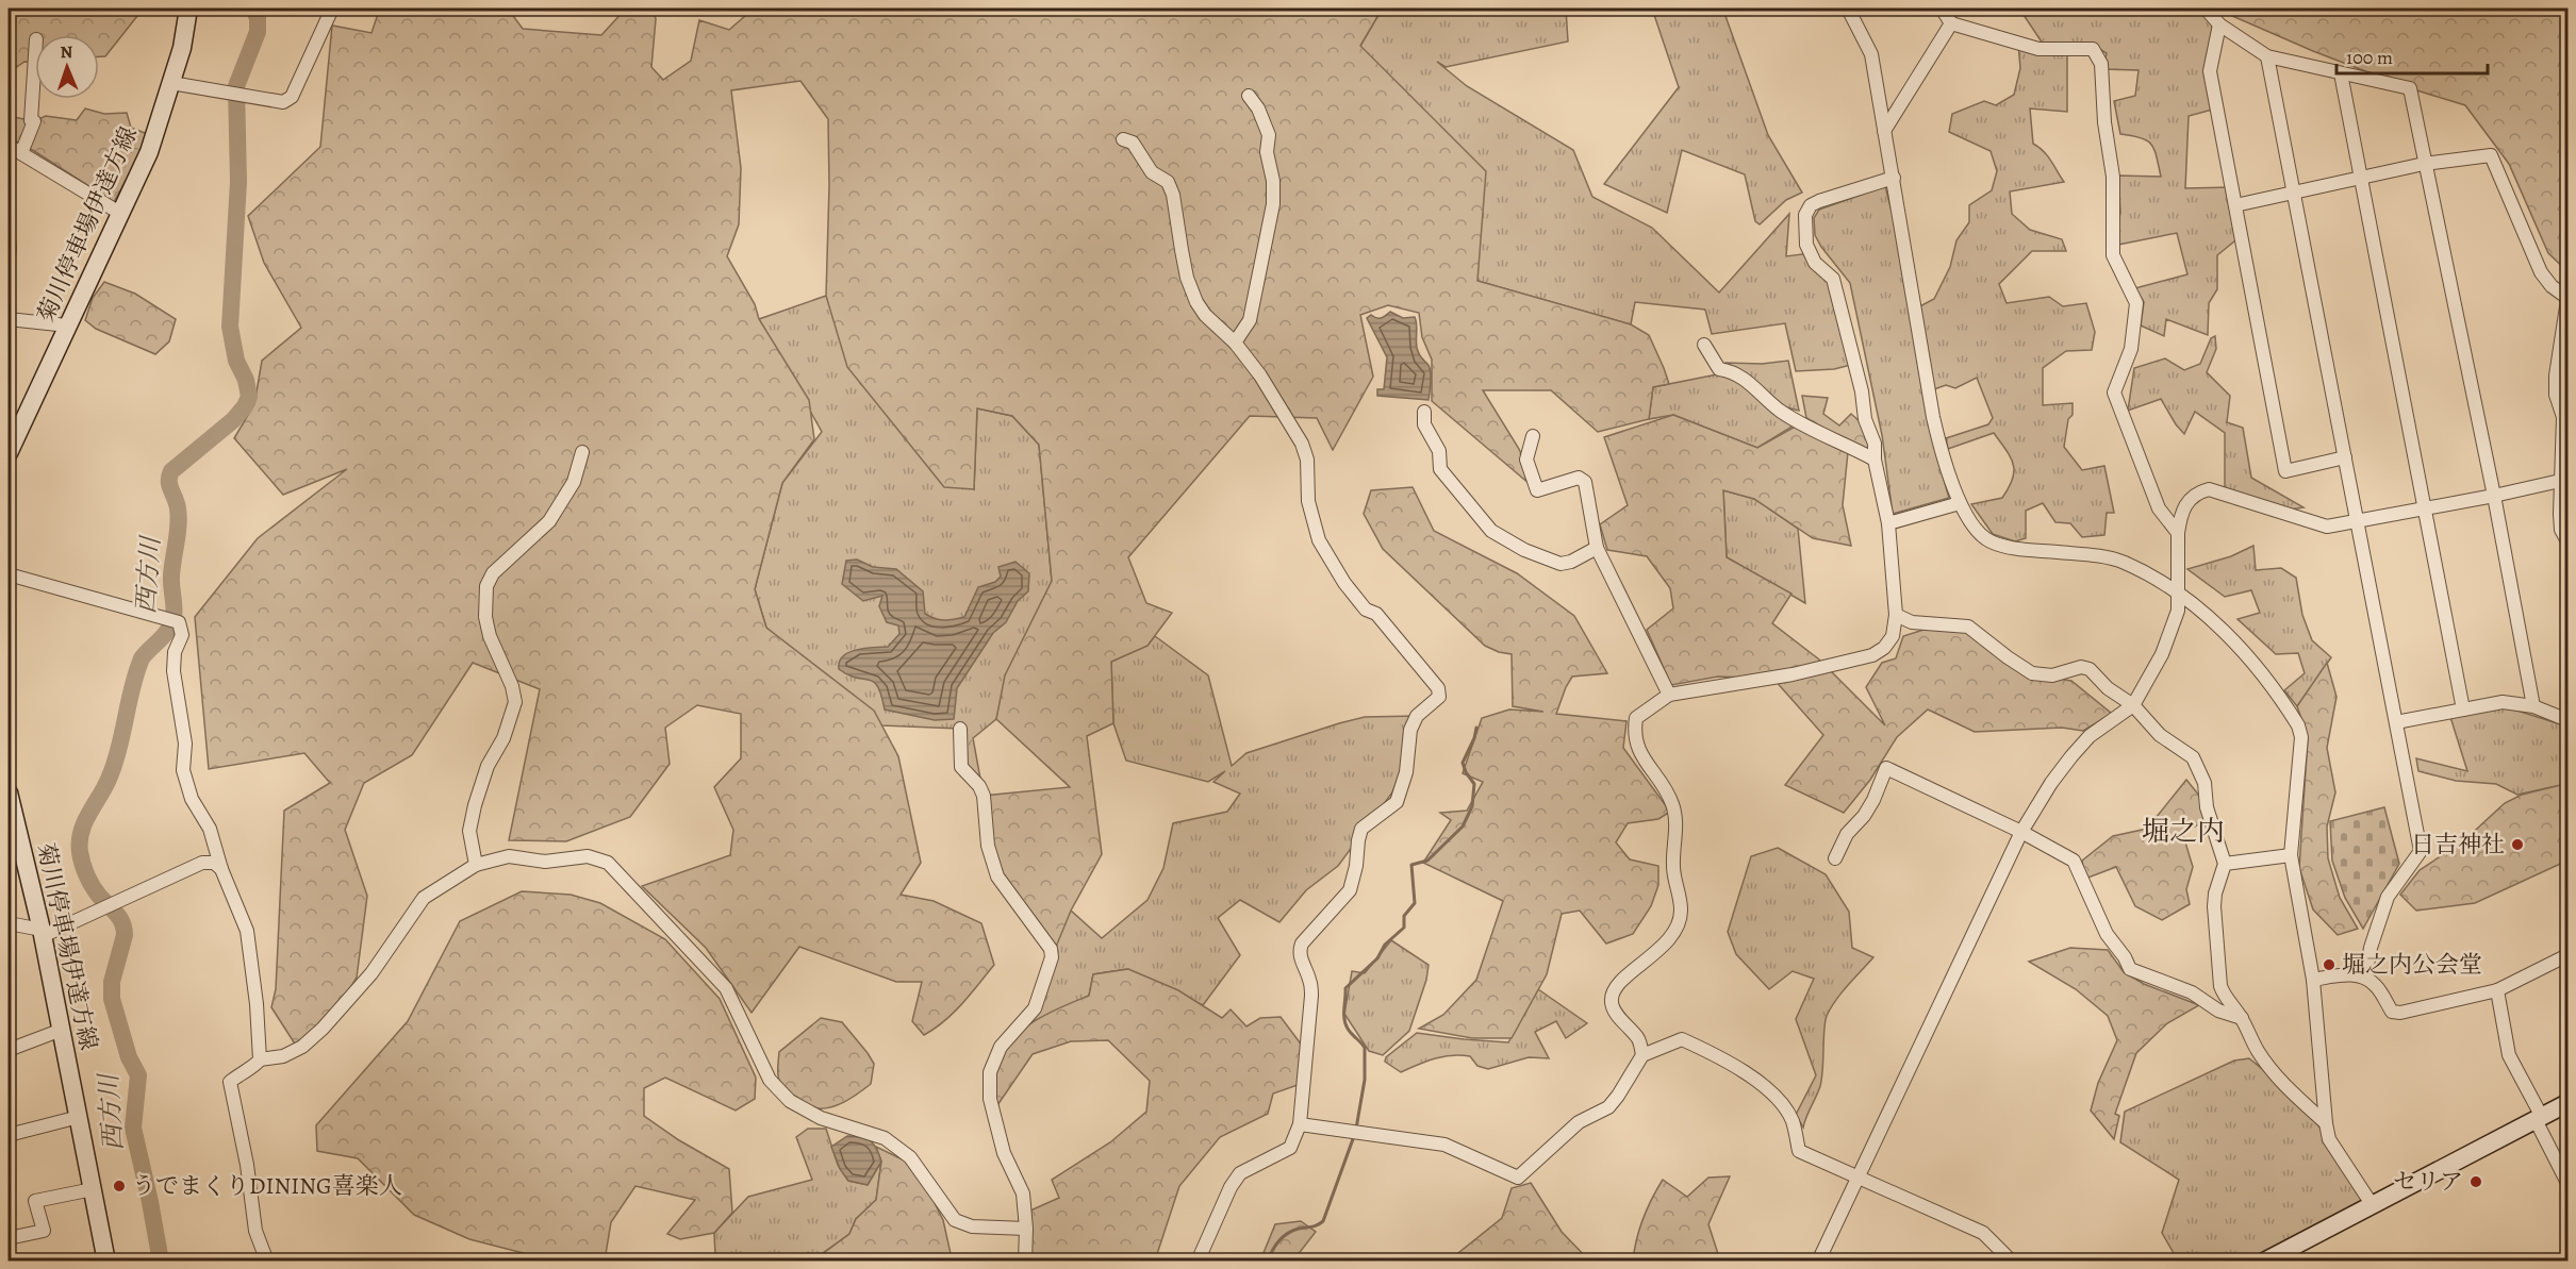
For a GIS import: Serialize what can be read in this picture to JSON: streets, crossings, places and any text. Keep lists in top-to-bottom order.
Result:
{
  "streets": {
    "main road": ["菊川停車場伊達方線"]
  },
  "districts": ["堀之内"],
  "water": ["西方川"],
  "places": [
    "日吉神社",
    "堀之内公会堂",
    "セリア",
    "うでまくりDINING喜楽人"
  ],
  "scale_bar": "100 m",
  "north": "top"
}
